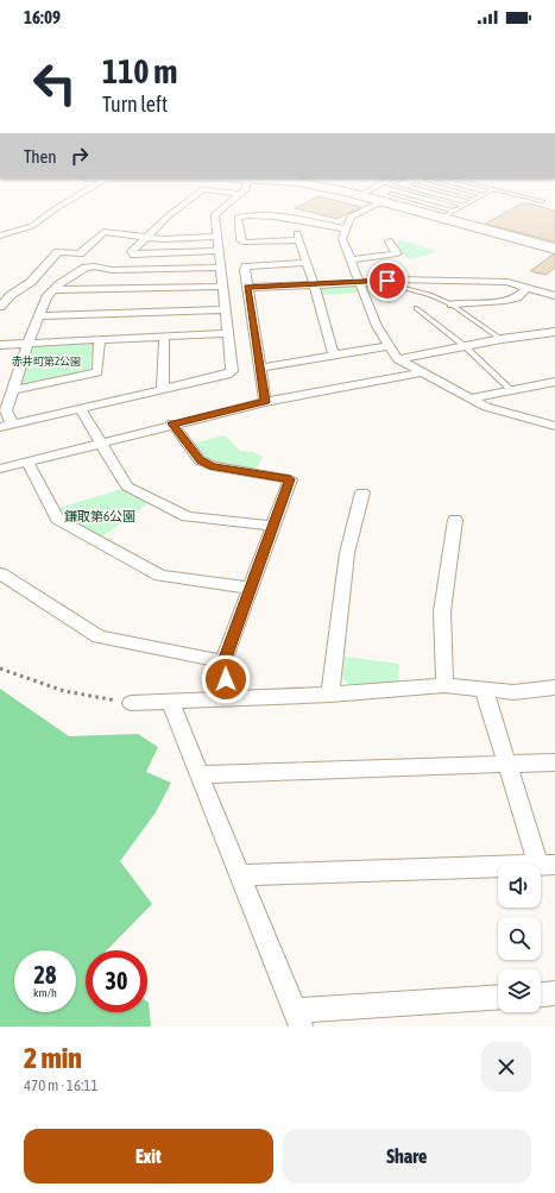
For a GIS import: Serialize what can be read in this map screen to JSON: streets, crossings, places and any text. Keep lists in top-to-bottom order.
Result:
{
  "parks": ["赤井町第2公園", "鎌取第6公園"],
  "page": {
    "status": "16:09",
    "turn": ["110 m", "Turn left"],
    "then": "Then",
    "speed": "28 km/h",
    "limit": "30",
    "heading": ["2 min", "470 m · 16:11"],
    "buttons": ["Exit", "Share"]
  }
}
